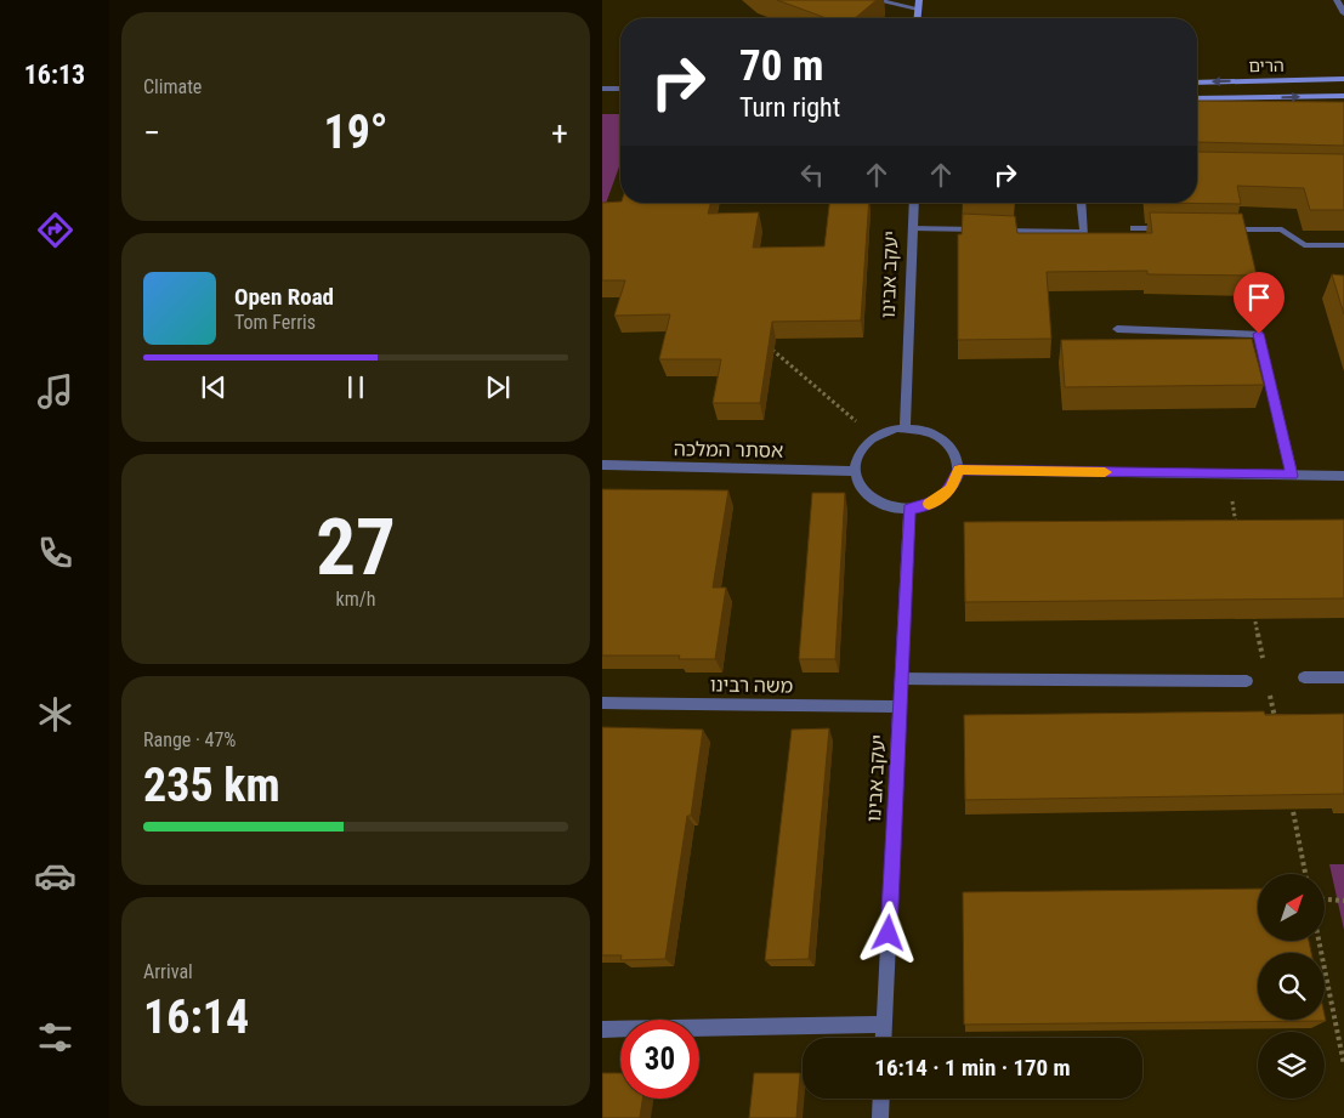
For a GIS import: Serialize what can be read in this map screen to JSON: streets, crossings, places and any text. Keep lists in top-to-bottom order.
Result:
{
  "streets": {
    "street": [
      "הרים",
      "יעקב אבינו",
      "אסתר המלכה",
      "משה רבינו"
    ]
  },
  "crossings": [
    ["יעקב אבינו", "אסתר המלכה"],
    ["יעקב אבינו", "משה רבינו"]
  ],
  "north": "top right",
  "page": {
    "tabs": "16:13",
    "tile": [
      "Climate",
      ["27", "km/h"],
      ["Range · 47%", "235 km"],
      ["Arrival", "16:14"]
    ],
    "turn": ["70 m", "Turn right"],
    "heat": ["−", "19°", "+"],
    "song": ["Open Road", "Tom Ferris"],
    "limit": "30",
    "trip": "16:14 · 1 min · 170 m"
  }
}
